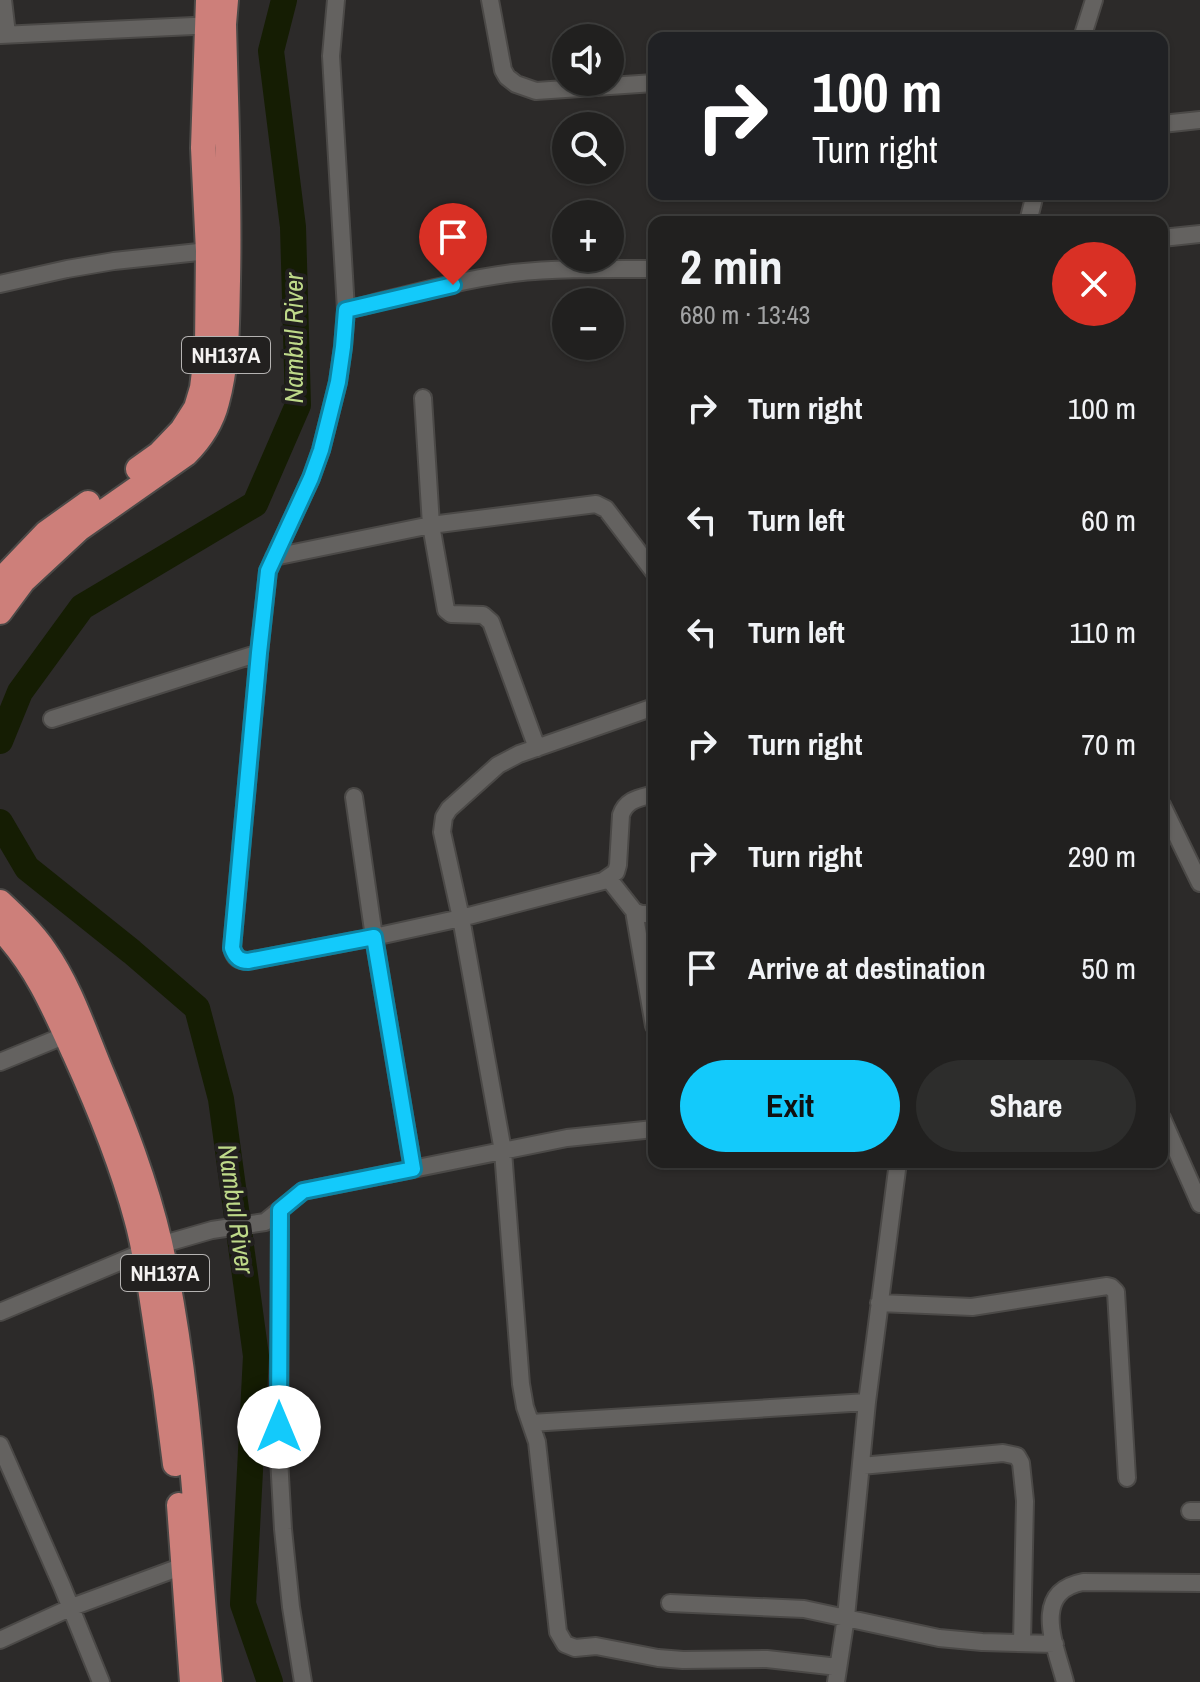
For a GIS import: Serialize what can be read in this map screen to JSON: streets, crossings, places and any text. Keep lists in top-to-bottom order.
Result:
{
  "streets": {
    "highway": ["NH137A"]
  },
  "water": ["Nambul River"],
  "page": {
    "map_buttons": ["+", "−"],
    "turn": ["100 m", "Turn right"],
    "heading": ["2 min", "680 m · 13:43"],
    "list": [
      {
        "name": "Turn right",
        "value": "100 m"
      },
      {
        "name": "Turn left",
        "value": "60 m"
      },
      {
        "name": "Turn left",
        "value": "110 m"
      },
      {
        "name": "Turn right",
        "value": "70 m"
      },
      {
        "name": "Turn right",
        "value": "290 m"
      },
      {
        "name": "Arrive at destination",
        "value": "50 m"
      }
    ],
    "buttons": ["Exit", "Share"]
  }
}
